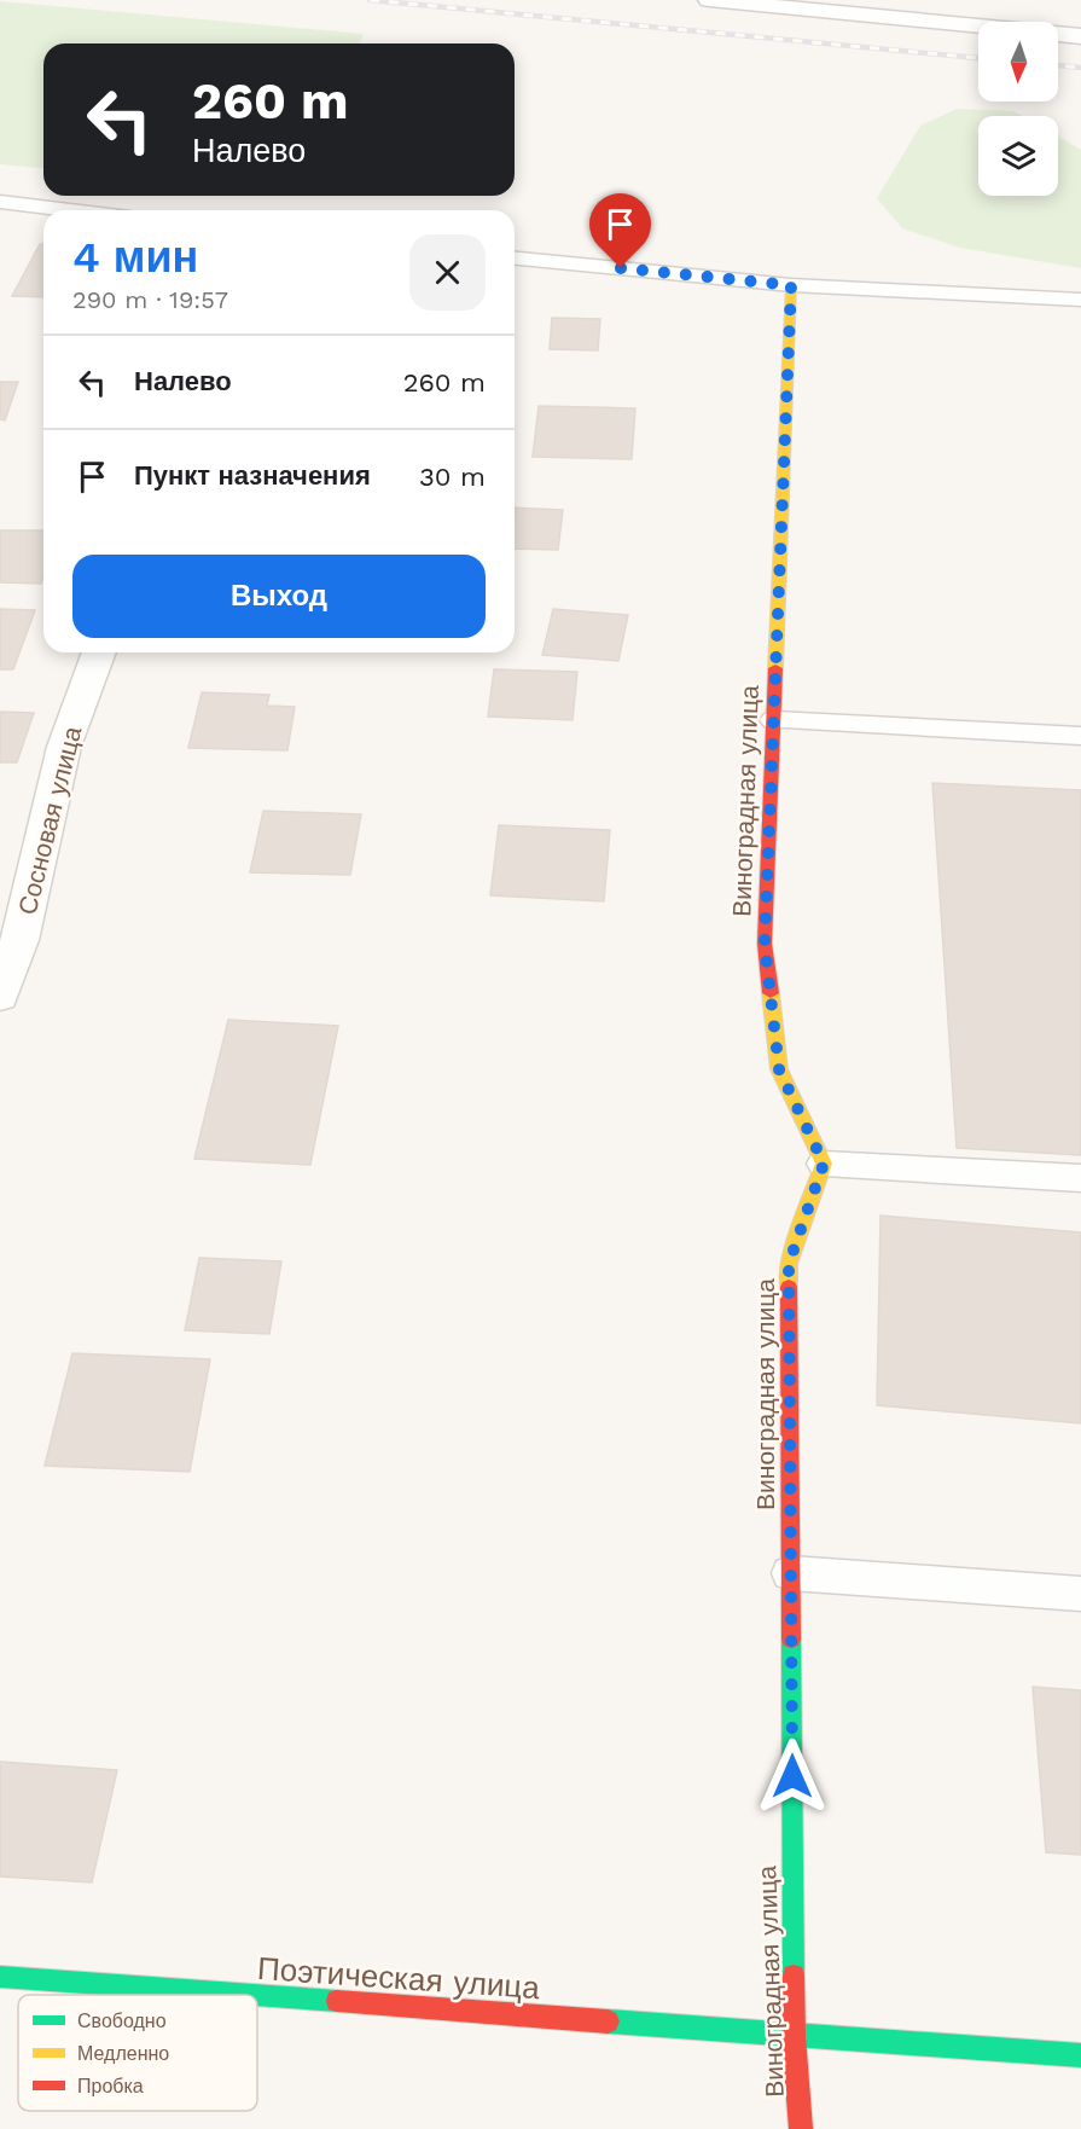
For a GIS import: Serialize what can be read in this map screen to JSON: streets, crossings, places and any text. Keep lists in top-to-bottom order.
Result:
{
  "streets": {
    "street": ["Виноградная улица", "Сосновая улица", "Поэтическая улица"]
  },
  "crossings": [
    ["Виноградная улица", "Поэтическая улица"]
  ],
  "legend": ["Свободно", "Медленно", "Пробка"],
  "north": "bottom",
  "page": {
    "turn": ["260 m", "Налево"],
    "heading": ["4 мин", "290 m · 19:57"],
    "list": [
      {
        "name": "Налево",
        "value": "260 m"
      },
      {
        "name": "Пункт назначения",
        "value": "30 m"
      }
    ],
    "buttons": "Выход"
  }
}
